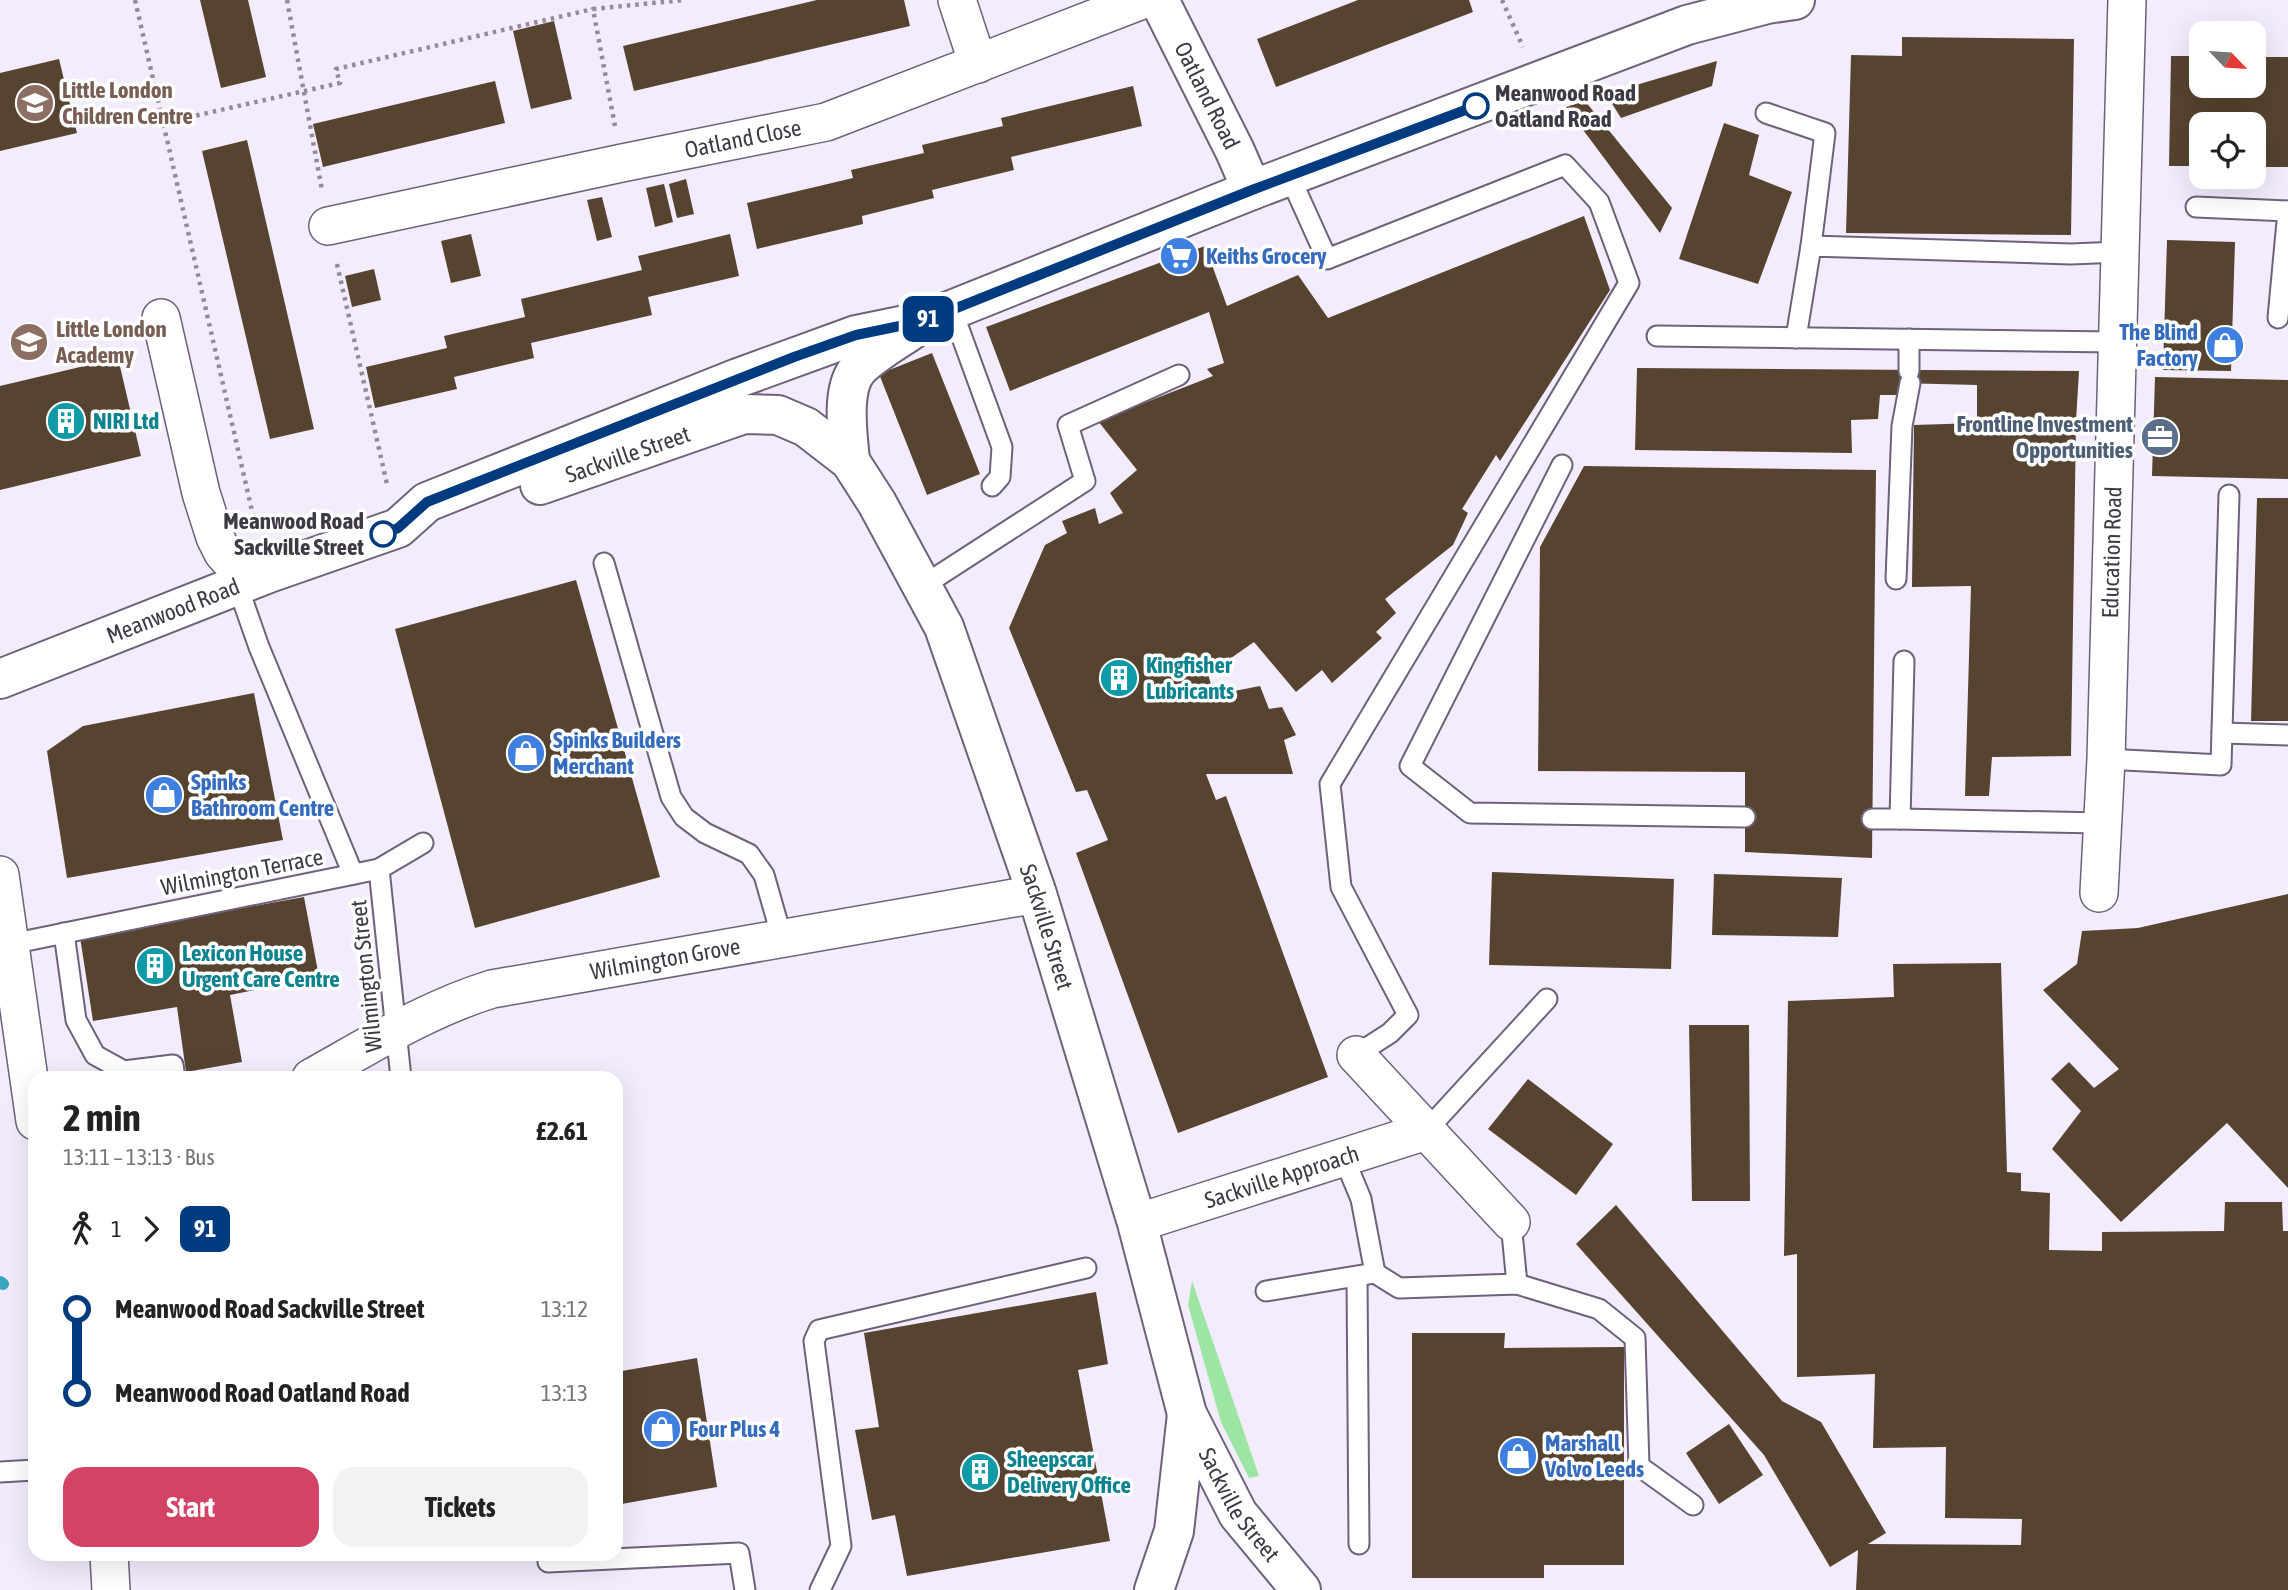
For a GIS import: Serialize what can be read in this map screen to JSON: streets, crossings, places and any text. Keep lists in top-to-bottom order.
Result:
{
  "streets": {
    "street": [
      "Oatland Road",
      "Oatland Close",
      "Sackville Street",
      "Education Road",
      "Meanwood Road",
      "Wilmington Grove",
      "Sackville Approach"
    ],
    "lane": ["Wilmington Terrace", "Wilmington Street"]
  },
  "crossings": [
    ["Oatland Road", "Meanwood Road"],
    ["Sackville Street", "Meanwood Road"],
    ["Sackville Street", "Wilmington Grove"],
    ["Sackville Street", "Sackville Approach"],
    ["Wilmington Terrace", "Wilmington Street"],
    ["Wilmington Grove", "Wilmington Street"]
  ],
  "places": {
    "school or university": ["Little London Children Centre", "Little London Academy"],
    "other": ["Meanwood Road Oatland Road", "Meanwood Road Sackville Street"],
    "supermarket": ["Keiths Grocery"],
    "shop": [
      "The Blind Factory",
      "Spinks Builders Merchant",
      "Spinks Bathroom Centre",
      "Four Plus 4",
      "Marshall Volvo Leeds"
    ],
    "building": [
      "NIRI Ltd",
      "Kingfisher Lubricants",
      "Lexicon House Urgent Care Centre",
      "Sheepscar Delivery Office"
    ],
    "office": ["Frontline Investment Opportunities"]
  },
  "lines": ["bus line 91"],
  "north": "bottom right",
  "page": {
    "on_map": "91",
    "heading": ["2 min", "13:11 – 13:13 · Bus", "£2.61"],
    "legs": ["1", "91"],
    "list": [
      {
        "name": "Meanwood Road Sackville Street",
        "value": "13:12"
      },
      {
        "name": "Meanwood Road Oatland Road",
        "value": "13:13"
      }
    ],
    "buttons": ["Start", "Tickets"]
  }
}
